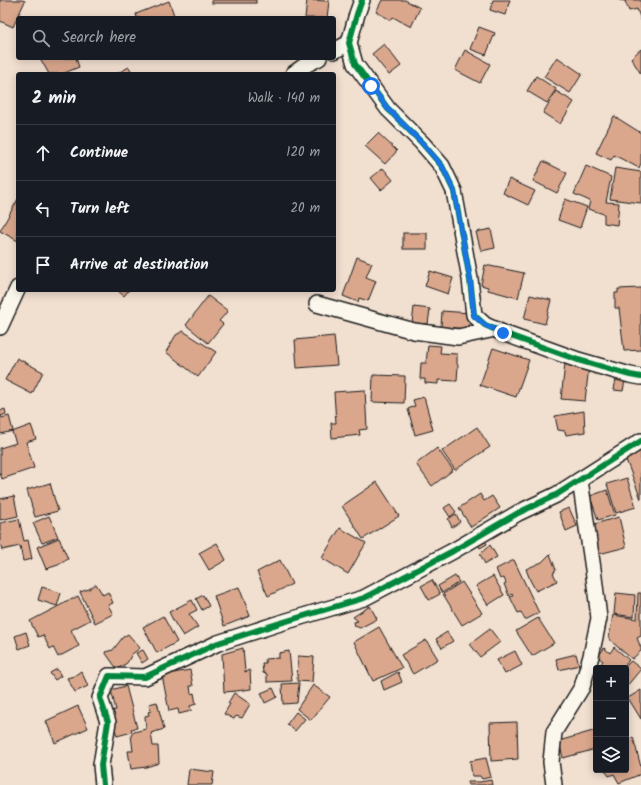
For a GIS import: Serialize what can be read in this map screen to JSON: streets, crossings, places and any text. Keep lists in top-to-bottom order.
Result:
{
  "page": {
    "search": "Search here",
    "heading": ["2 min", "Walk · 140 m"],
    "list": [
      ["Continue", "120 m"],
      ["Turn left", "20 m"],
      "Arrive at destination"
    ],
    "map_buttons": ["+", "−"]
  }
}
